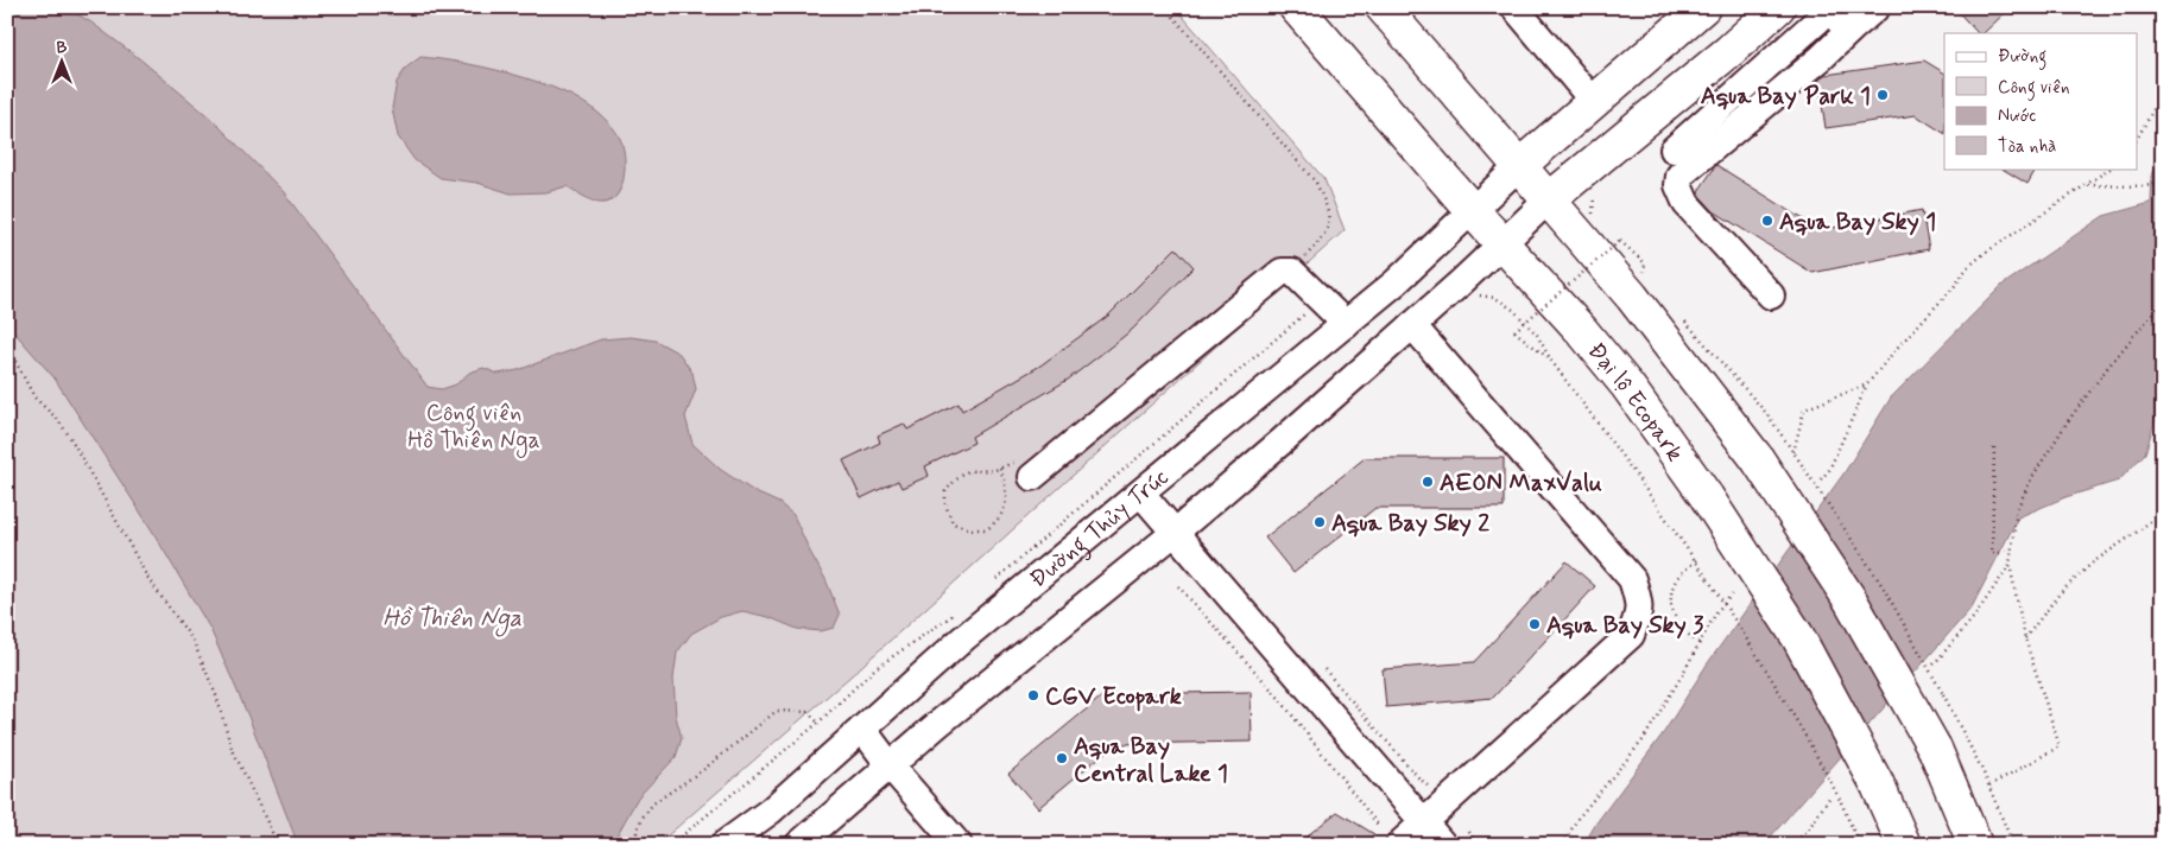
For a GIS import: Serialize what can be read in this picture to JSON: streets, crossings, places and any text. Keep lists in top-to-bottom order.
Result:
{
  "streets": {
    "main road": ["Đại lộ Ecopark"],
    "street": ["Đường Thủy Trúc"]
  },
  "crossings": [
    ["Đại lộ Ecopark", "Đường Thủy Trúc"]
  ],
  "water": ["Hồ Thiên Nga"],
  "parks": ["Công viên Hồ Thiên Nga"],
  "places": [
    "Aqua Bay Park 1",
    "Aqua Bay Sky 1",
    "AEON MaxValu",
    "Aqua Bay Sky 2",
    "Aqua Bay Sky 3",
    "CGV Ecopark",
    "Aqua Bay Central Lake 1"
  ],
  "legend": [
    "Đường",
    "Công viên",
    "Nước",
    "Tòa nhà"
  ],
  "north": "top"
}
